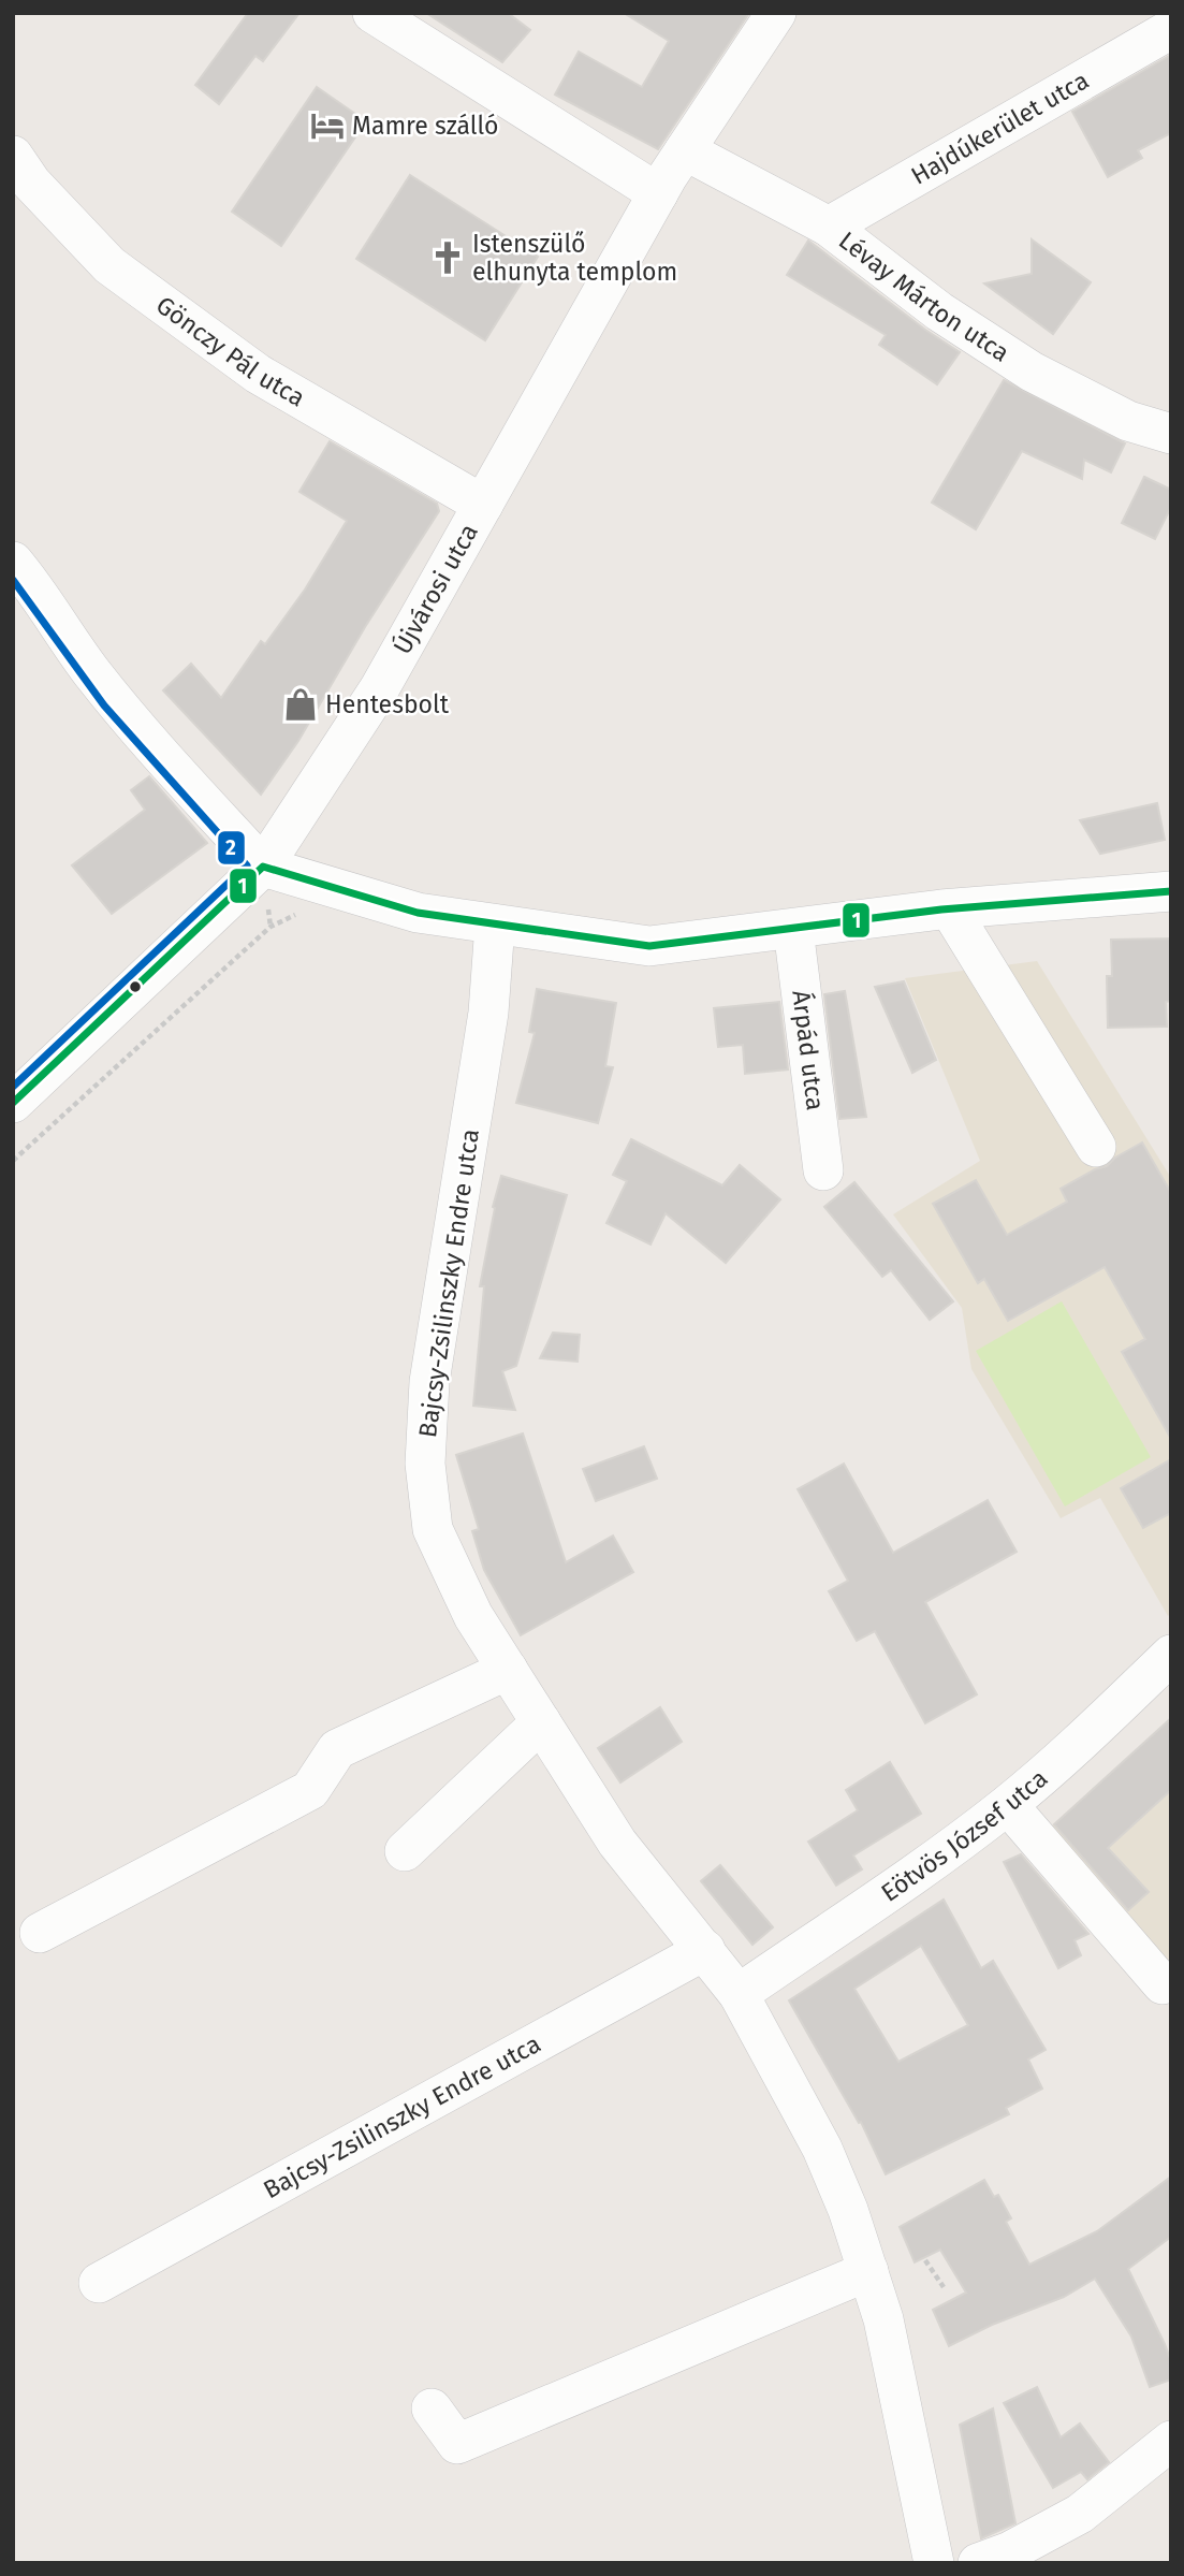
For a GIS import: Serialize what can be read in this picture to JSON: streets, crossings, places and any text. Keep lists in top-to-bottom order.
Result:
{
  "streets": {
    "street": [
      "Hajdúkerület utca",
      "Lévay Márton utca",
      "Gönczy Pál utca",
      "Újvárosi utca",
      "Árpád utca",
      "Bajcsy-Zsilinszky Endre utca",
      "Eötvös József utca"
    ]
  },
  "crossings": [
    ["Hajdúkerület utca", "Lévay Márton utca"],
    ["Lévay Márton utca", "Újvárosi utca"],
    ["Gönczy Pál utca", "Újvárosi utca"],
    ["Bajcsy-Zsilinszky Endre utca", "Eötvös József utca"]
  ],
  "places": {
    "hotel": ["Mamre szálló"],
    "church": ["Istenszülő elhunyta templom"],
    "shop": ["Hentesbolt"]
  },
  "lines": ["transit line 2", "transit line 1"]
}
